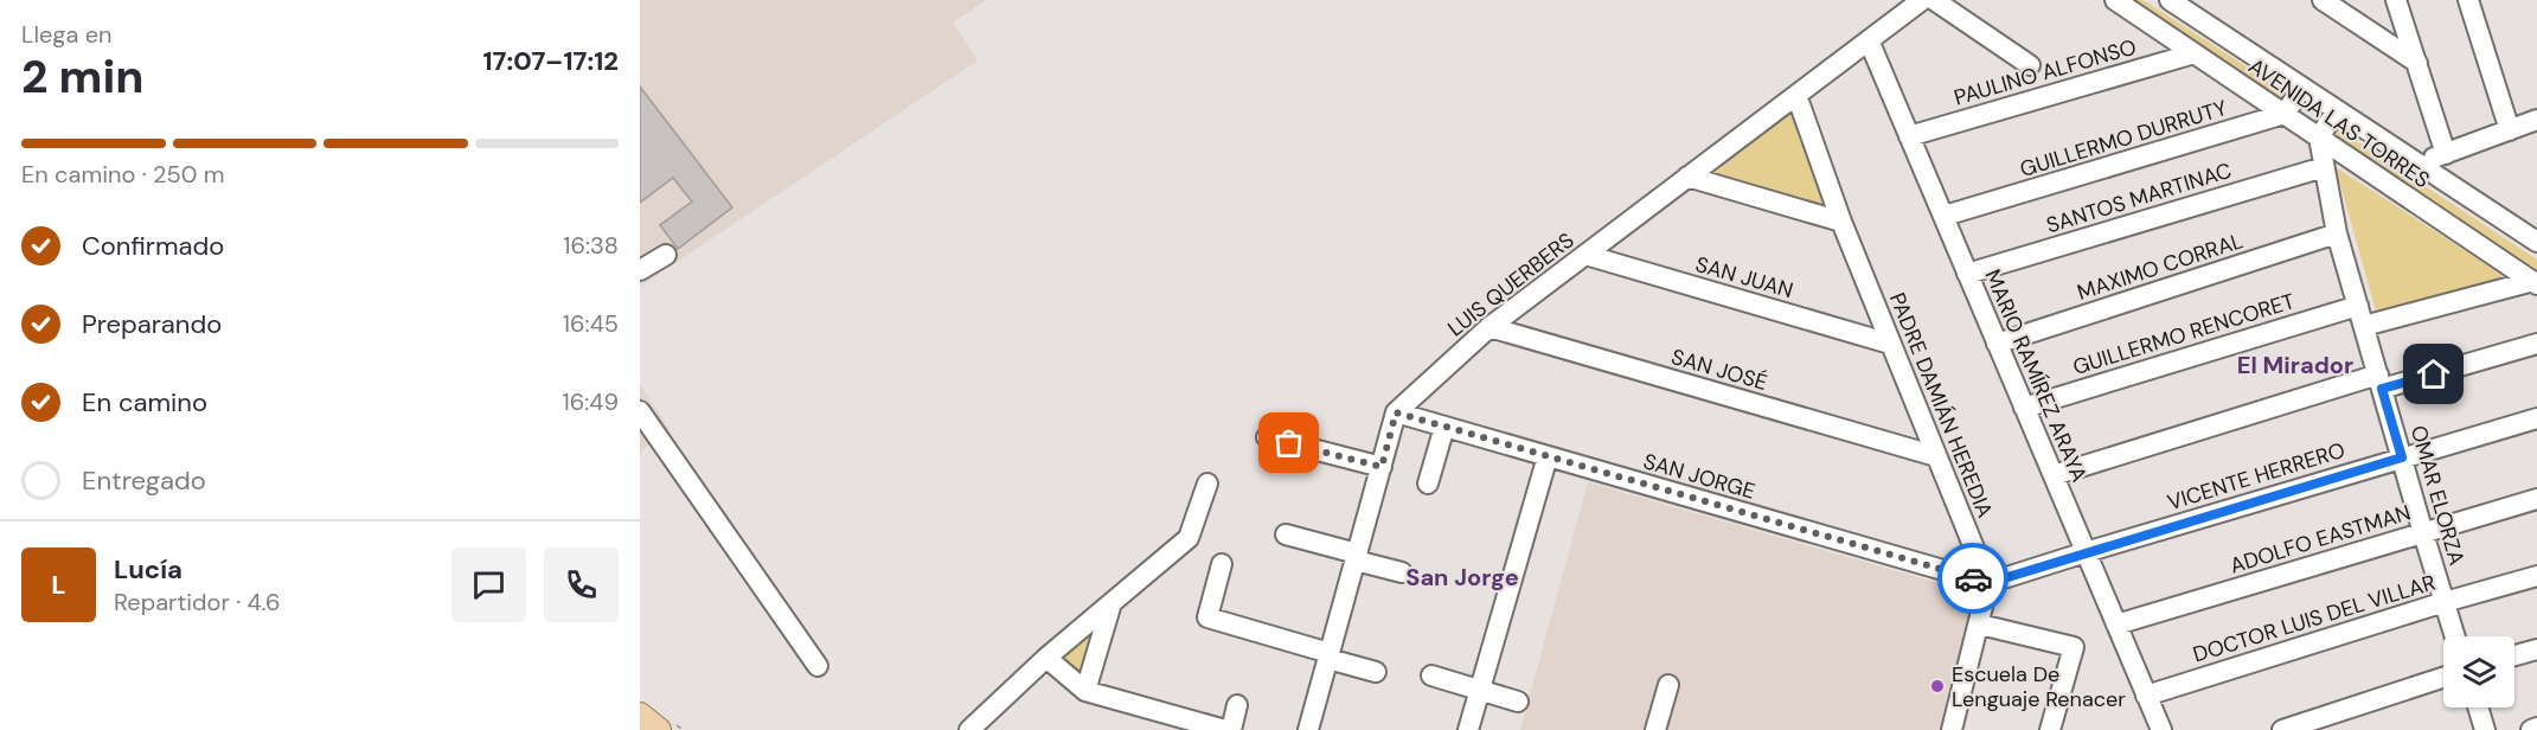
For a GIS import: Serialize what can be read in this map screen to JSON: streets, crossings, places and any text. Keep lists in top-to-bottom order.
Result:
{
  "streets": {
    "street": [
      "PAULINO ALFONSO",
      "AVENIDA LAS TORRES",
      "GUILLERMO DURRUTY",
      "SANTOS MARTINAC",
      "MAXIMO CORRAL",
      "SAN JUAN",
      "LUIS QUERBERS",
      "GUILLERMO RENCORET",
      "SAN JOSÉ",
      "MARIO RAMÍREZ ARAYA",
      "PADRE DAMIÁN HEREDIA",
      "SAN JORGE",
      "VICENTE HERRERO",
      "OMAR ELORZA",
      "ADOLFO EASTMAN",
      "DOCTOR LUIS DEL VILLAR"
    ]
  },
  "crossings": [
    ["PAULINO ALFONSO", "AVENIDA LAS TORRES"],
    ["PAULINO ALFONSO", "MARIO RAMÍREZ ARAYA"],
    ["AVENIDA LAS TORRES", "GUILLERMO DURRUTY"],
    ["AVENIDA LAS TORRES", "OMAR ELORZA"],
    ["GUILLERMO DURRUTY", "MARIO RAMÍREZ ARAYA"],
    ["SANTOS MARTINAC", "MARIO RAMÍREZ ARAYA"],
    ["SANTOS MARTINAC", "OMAR ELORZA"],
    ["MAXIMO CORRAL", "MARIO RAMÍREZ ARAYA"],
    ["MAXIMO CORRAL", "OMAR ELORZA"],
    ["SAN JUAN", "LUIS QUERBERS"],
    ["SAN JUAN", "PADRE DAMIÁN HEREDIA"],
    ["LUIS QUERBERS", "SAN JOSÉ"],
    ["LUIS QUERBERS", "MARIO RAMÍREZ ARAYA"],
    ["LUIS QUERBERS", "PADRE DAMIÁN HEREDIA"],
    ["LUIS QUERBERS", "SAN JORGE"],
    ["GUILLERMO RENCORET", "MARIO RAMÍREZ ARAYA"],
    ["GUILLERMO RENCORET", "OMAR ELORZA"],
    ["SAN JOSÉ", "PADRE DAMIÁN HEREDIA"],
    ["MARIO RAMÍREZ ARAYA", "VICENTE HERRERO"],
    ["MARIO RAMÍREZ ARAYA", "ADOLFO EASTMAN"],
    ["MARIO RAMÍREZ ARAYA", "DOCTOR LUIS DEL VILLAR"],
    ["PADRE DAMIÁN HEREDIA", "SAN JORGE"],
    ["PADRE DAMIÁN HEREDIA", "VICENTE HERRERO"],
    ["SAN JORGE", "VICENTE HERRERO"],
    ["VICENTE HERRERO", "OMAR ELORZA"],
    ["OMAR ELORZA", "ADOLFO EASTMAN"],
    ["OMAR ELORZA", "DOCTOR LUIS DEL VILLAR"]
  ],
  "districts": ["El Mirador", "San Jorge"],
  "places": ["Escuela De Lenguaje Renacer"],
  "page": {
    "heading": ["2 min", "Llega en", "17:07–17:12"],
    "panel": ["Lucía", "Repartidor · 4.6"],
    "bar": "En camino · 250 m",
    "list": [
      ["Confirmado", "16:38"],
      ["Preparando", "16:45"],
      ["En camino", "16:49"],
      "Entregado"
    ],
    "round": "L"
  }
}
